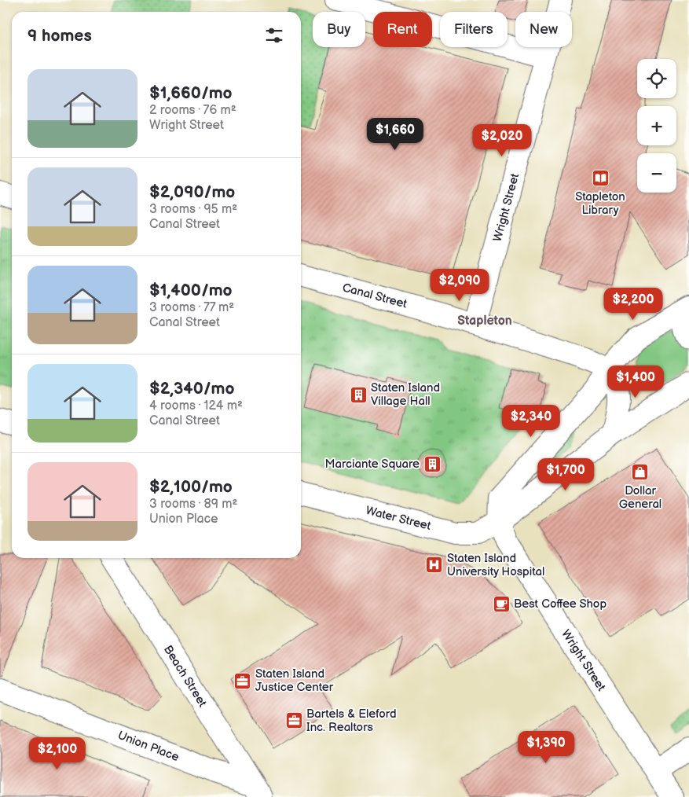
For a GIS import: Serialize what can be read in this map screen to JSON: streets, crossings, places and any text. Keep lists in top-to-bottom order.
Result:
{
  "streets": {
    "street": [
      "Wright Street",
      "Canal Street",
      "Water Street",
      "Beach Street",
      "Union Place"
    ]
  },
  "crossings": [
    ["Wright Street", "Canal Street"],
    ["Wright Street", "Water Street"],
    ["Beach Street", "Union Place"]
  ],
  "districts": ["Stapleton"],
  "places": {
    "library": ["Stapleton Library"],
    "building": ["Staten Island Village Hall", "Marciante Square"],
    "shop": ["Dollar General"],
    "hospital": ["Staten Island University Hospital"],
    "cafe": ["Best Coffee Shop"],
    "office": ["Staten Island Justice Center", "Bartels & Eleford Inc. Realtors"]
  },
  "page": {
    "chip": [
      "Buy",
      "Rent",
      "Filters",
      "New"
    ],
    "heading": "9 homes",
    "map_buttons": ["+", "−"],
    "list": [
      {
        "name": "$1,660/mo",
        "note": "2 rooms · 76 m² · Wright Street"
      },
      {
        "name": "$2,090/mo",
        "note": "3 rooms · 95 m² · Canal Street"
      },
      {
        "name": "$1,400/mo",
        "note": "3 rooms · 77 m² · Canal Street"
      },
      {
        "name": "$2,340/mo",
        "note": "4 rooms · 124 m² · Canal Street"
      },
      {
        "name": "$2,100/mo",
        "note": "3 rooms · 89 m² · Union Place"
      }
    ],
    "price": [
      "$1,660",
      "$2,020",
      "$2,090",
      "$2,200",
      "$1,400",
      "$2,340",
      "$1,700",
      "$1,390",
      "$2,100"
    ]
  }
}
